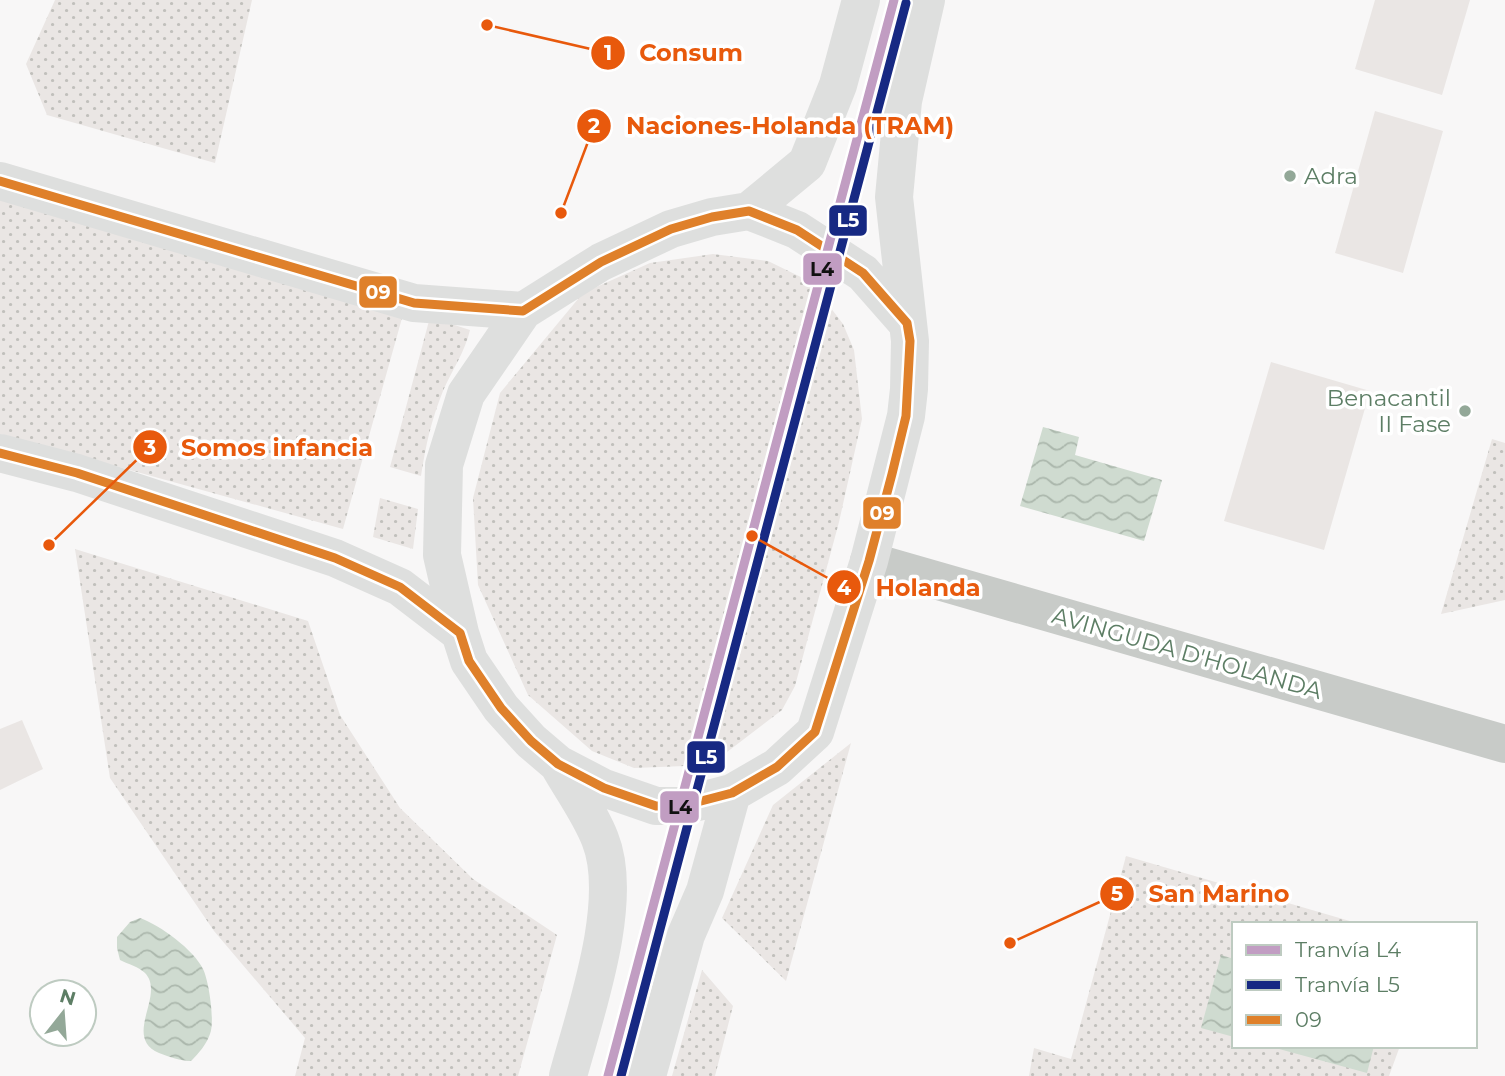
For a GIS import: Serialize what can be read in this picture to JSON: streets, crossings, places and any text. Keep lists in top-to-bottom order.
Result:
{
  "streets": {
    "street": ["AVINGUDA D'HOLANDA"]
  },
  "places": [
    "Consum",
    "Adra",
    "Naciones-Holanda (TRAM)",
    "Benacantil II Fase",
    "Holanda",
    "Somos infancia",
    "San Marino"
  ],
  "lines": ["tram line L4", "tram line L5", "transit line 09"],
  "legend": ["Tranvía L4", "Tranvía L5", "09"],
  "north": "top"
}
